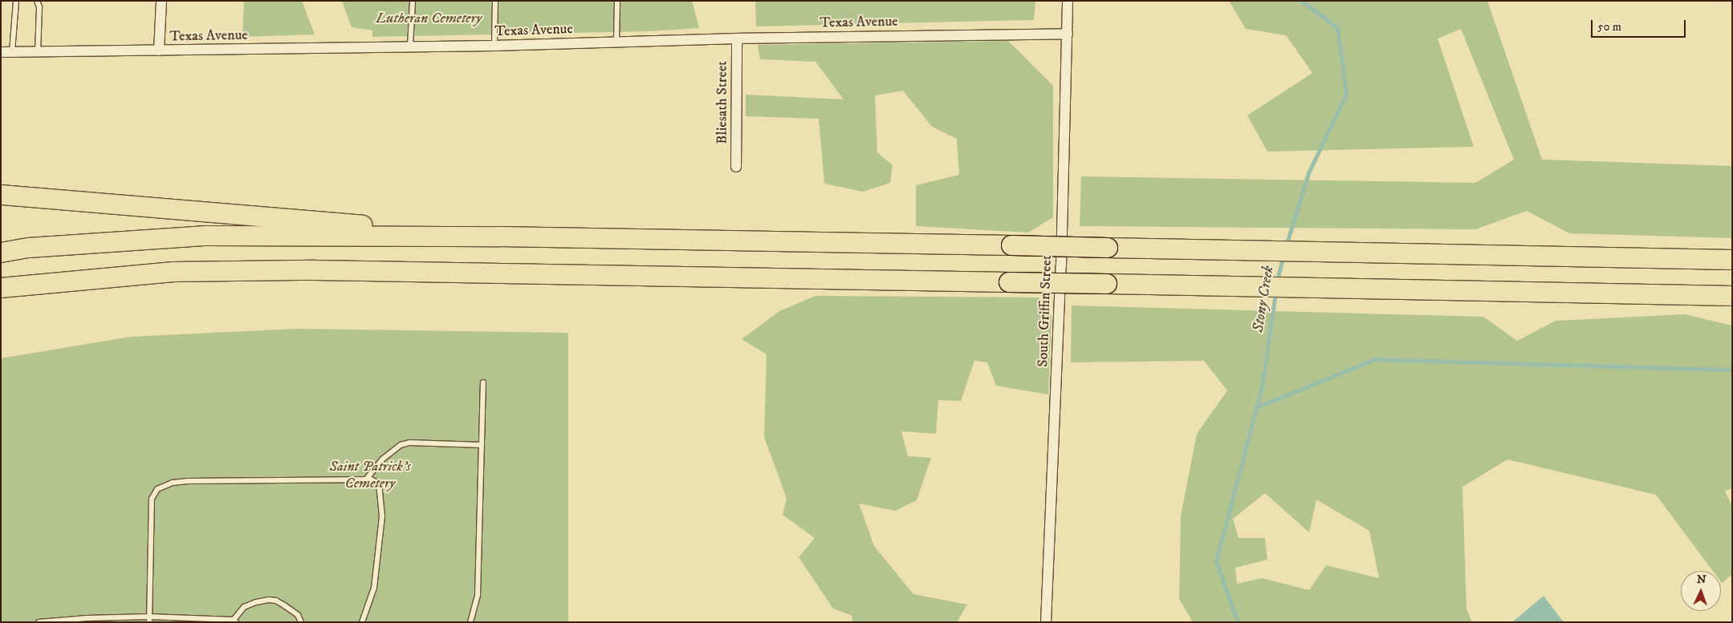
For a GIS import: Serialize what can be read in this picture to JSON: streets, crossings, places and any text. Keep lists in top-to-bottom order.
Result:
{
  "streets": {
    "street": ["Texas Avenue", "Bliesath Street", "South Griffin Street"]
  },
  "crossings": [
    ["Texas Avenue", "Bliesath Street"],
    ["Texas Avenue", "South Griffin Street"]
  ],
  "water": ["Stony Creek"],
  "parks": ["Lutheran Cemetery", "Saint Patrick's Cemetery"],
  "scale_bar": "50 m",
  "north": "top"
}
